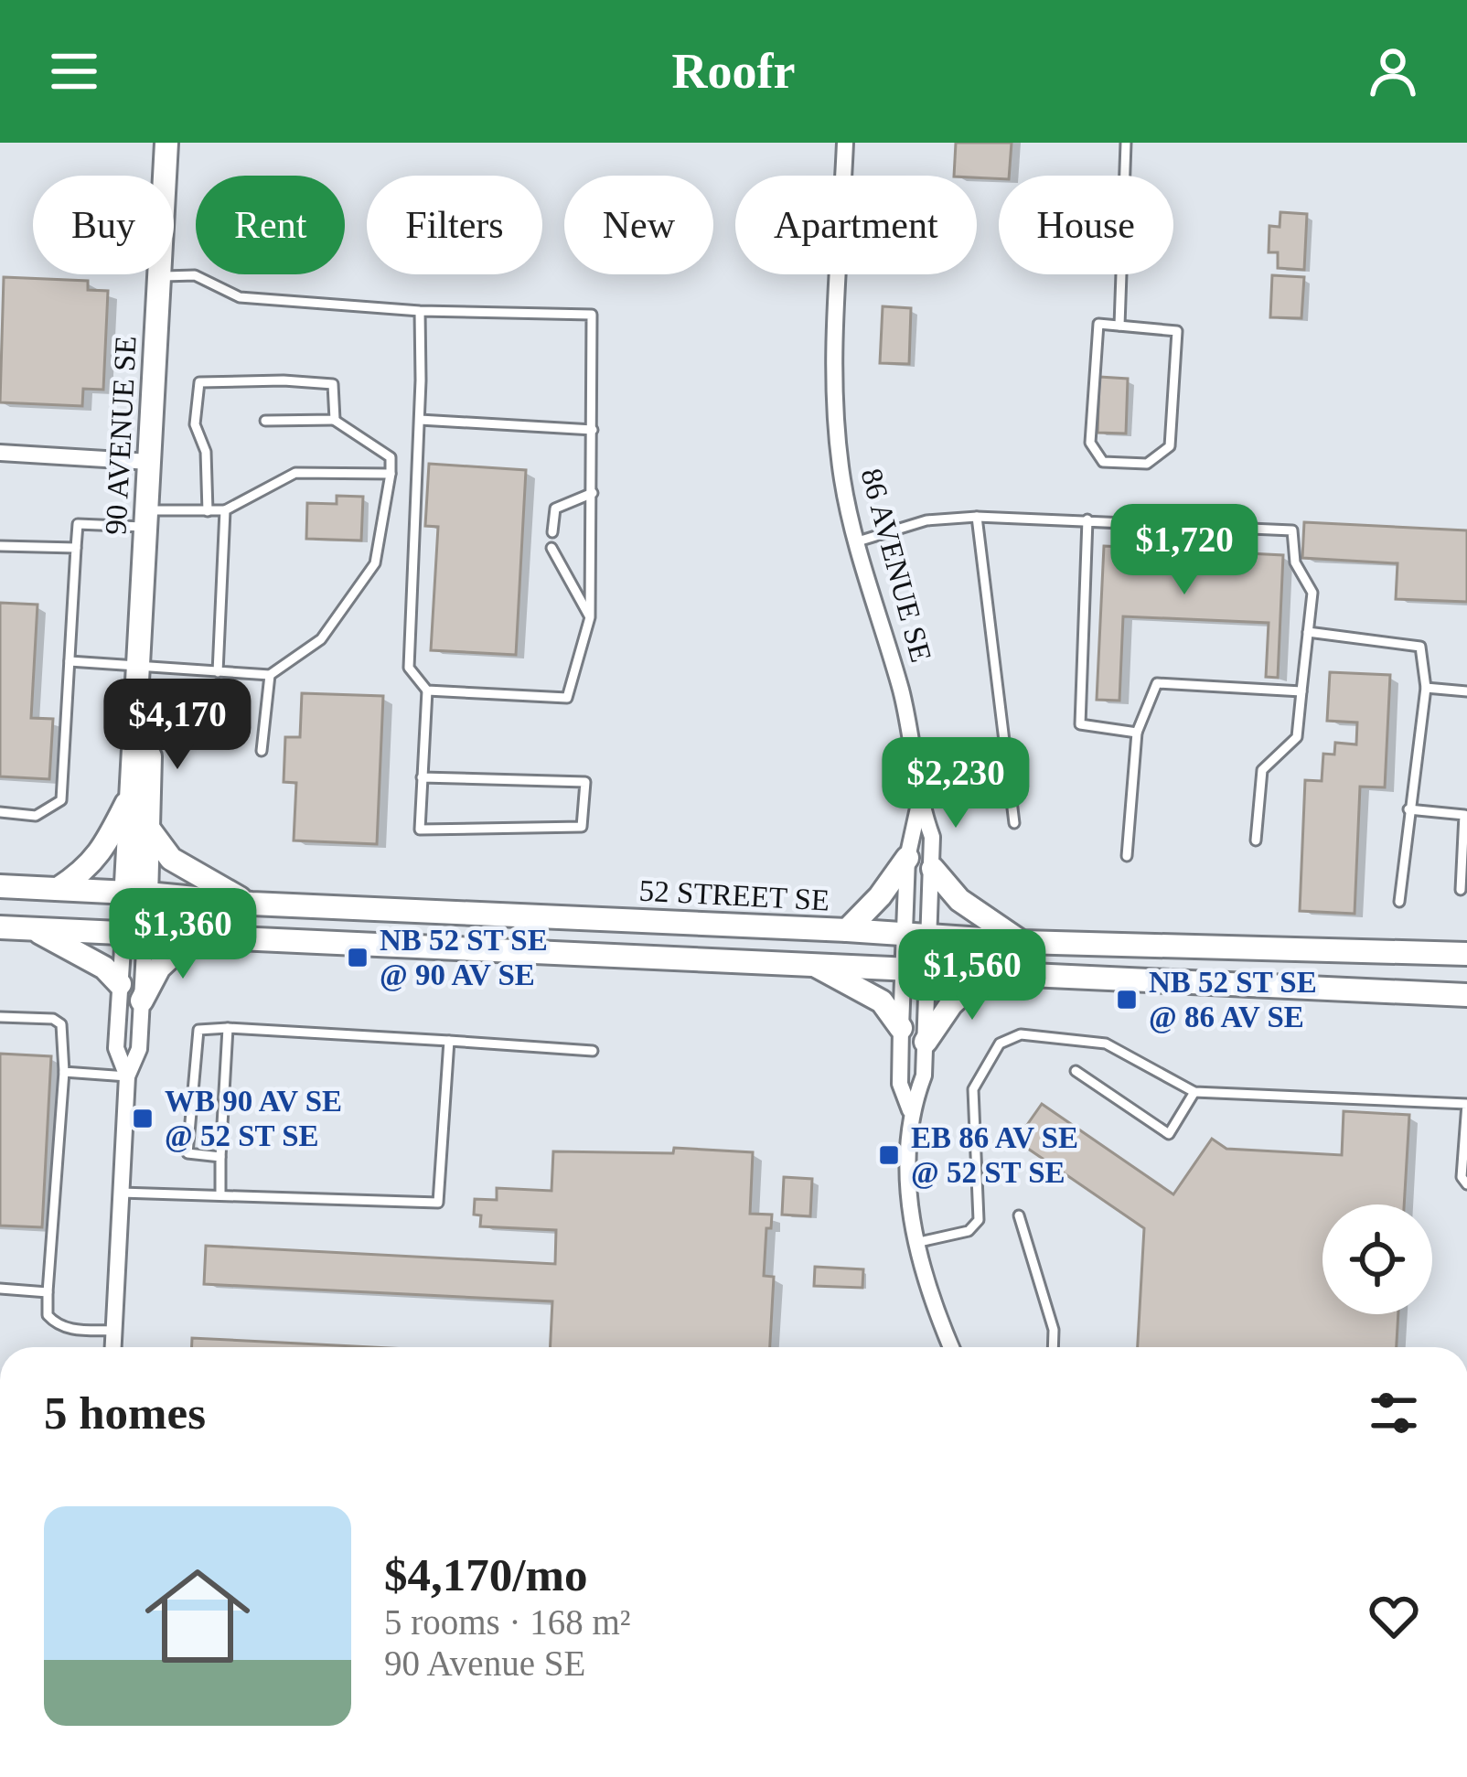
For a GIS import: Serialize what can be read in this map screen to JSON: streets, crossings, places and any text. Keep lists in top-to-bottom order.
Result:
{
  "streets": {
    "main road": ["90 AVENUE SE", "52 STREET SE"],
    "street": ["86 AVENUE SE"]
  },
  "crossings": [
    ["90 AVENUE SE", "52 STREET SE"],
    ["86 AVENUE SE", "52 STREET SE"]
  ],
  "places": {
    "transit": [
      "NB 52 ST SE @ 90 AV SE",
      "NB 52 ST SE @ 86 AV SE",
      "WB 90 AV SE @ 52 ST SE",
      "EB 86 AV SE @ 52 ST SE"
    ]
  },
  "page": {
    "header": "Roofr",
    "chip": [
      "Buy",
      "Rent",
      "Filters",
      "New",
      "Apartment",
      "House"
    ],
    "price": [
      "$1,720",
      "$4,170",
      "$2,230",
      "$1,360",
      "$1,560"
    ],
    "heading": "5 homes",
    "list": [
      {
        "name": "$4,170/mo",
        "note": "5 rooms · 168 m² · 90 Avenue SE"
      }
    ]
  }
}
